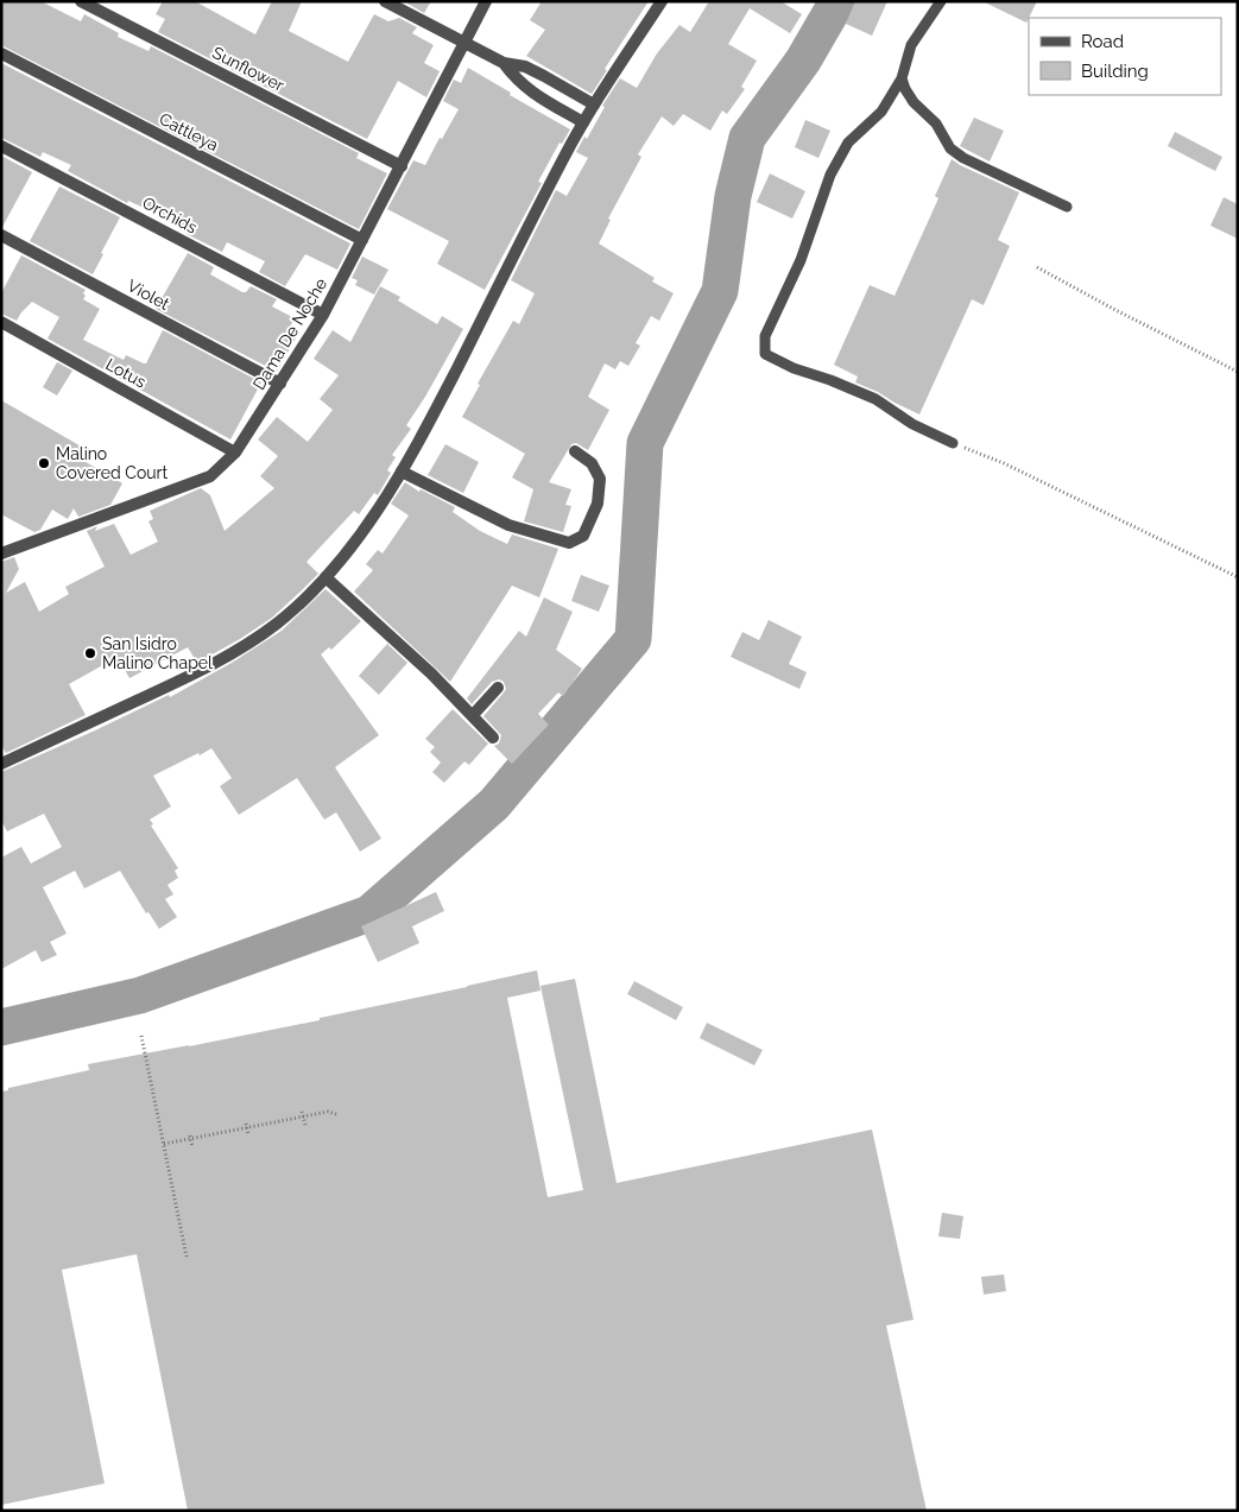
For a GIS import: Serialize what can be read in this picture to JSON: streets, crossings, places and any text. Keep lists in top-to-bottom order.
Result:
{
  "streets": {
    "street": [
      "Sunflower",
      "Cattleya",
      "Orchids",
      "Violet",
      "Dama De Noche",
      "Lotus"
    ]
  },
  "crossings": [
    ["Sunflower", "Dama De Noche"],
    ["Cattleya", "Dama De Noche"],
    ["Orchids", "Dama De Noche"],
    ["Violet", "Dama De Noche"],
    ["Dama De Noche", "Lotus"]
  ],
  "places": ["Malino Covered Court", "San Isidro Malino Chapel"],
  "legend": ["Road", "Building"]
}
